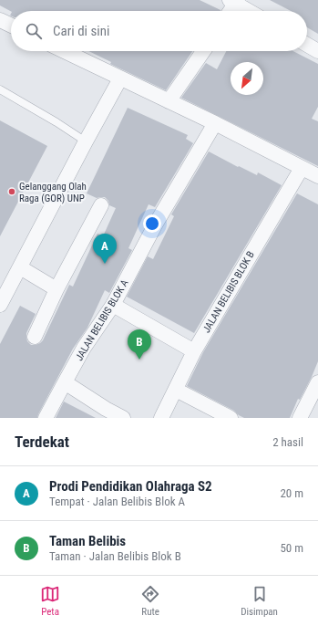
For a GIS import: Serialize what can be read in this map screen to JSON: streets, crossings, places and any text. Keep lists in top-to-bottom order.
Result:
{
  "streets": {
    "street": ["JALAN BELIBIS BLOK B", "JALAN BELIBIS BLOK A"]
  },
  "places": ["Gelanggang Olah Raga (GOR) UNP"],
  "north": "bottom left",
  "page": {
    "search": "Cari di sini",
    "pins": ["A", "B"],
    "heading": ["Terdekat", "2 hasil"],
    "list": [
      {
        "mark": "A",
        "name": "Prodi Pendidikan Olahraga S2",
        "note": "Tempat · Jalan Belibis Blok A",
        "value": "20 m"
      },
      {
        "mark": "B",
        "name": "Taman Belibis",
        "note": "Taman · Jalan Belibis Blok B",
        "value": "50 m"
      }
    ],
    "nav": ["Peta", "Rute", "Disimpan"]
  }
}
